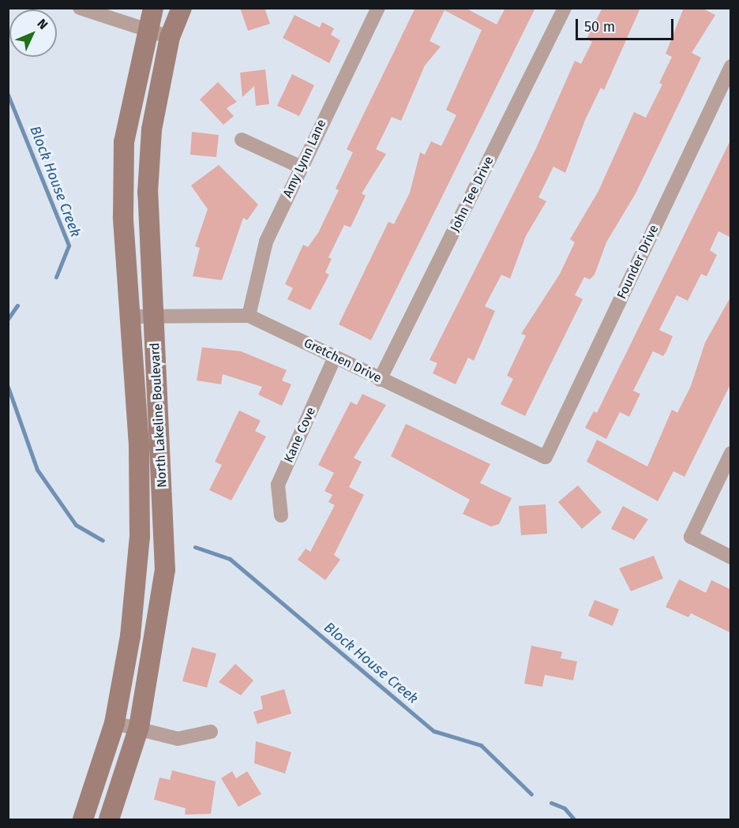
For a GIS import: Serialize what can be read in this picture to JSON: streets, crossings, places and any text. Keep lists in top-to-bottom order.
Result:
{
  "streets": {
    "main road": ["North Lakeline Boulevard"],
    "street": [
      "Amy Lynn Lane",
      "John Tee Drive",
      "Founder Drive",
      "Gretchen Drive",
      "Kane Cove"
    ]
  },
  "crossings": [
    ["Amy Lynn Lane", "Gretchen Drive"],
    ["John Tee Drive", "Gretchen Drive"],
    ["Founder Drive", "Gretchen Drive"],
    ["Gretchen Drive", "North Lakeline Boulevard"],
    ["Gretchen Drive", "Kane Cove"]
  ],
  "water": ["Block House Creek"],
  "scale_bar": "50 m",
  "north": "top right"
}
